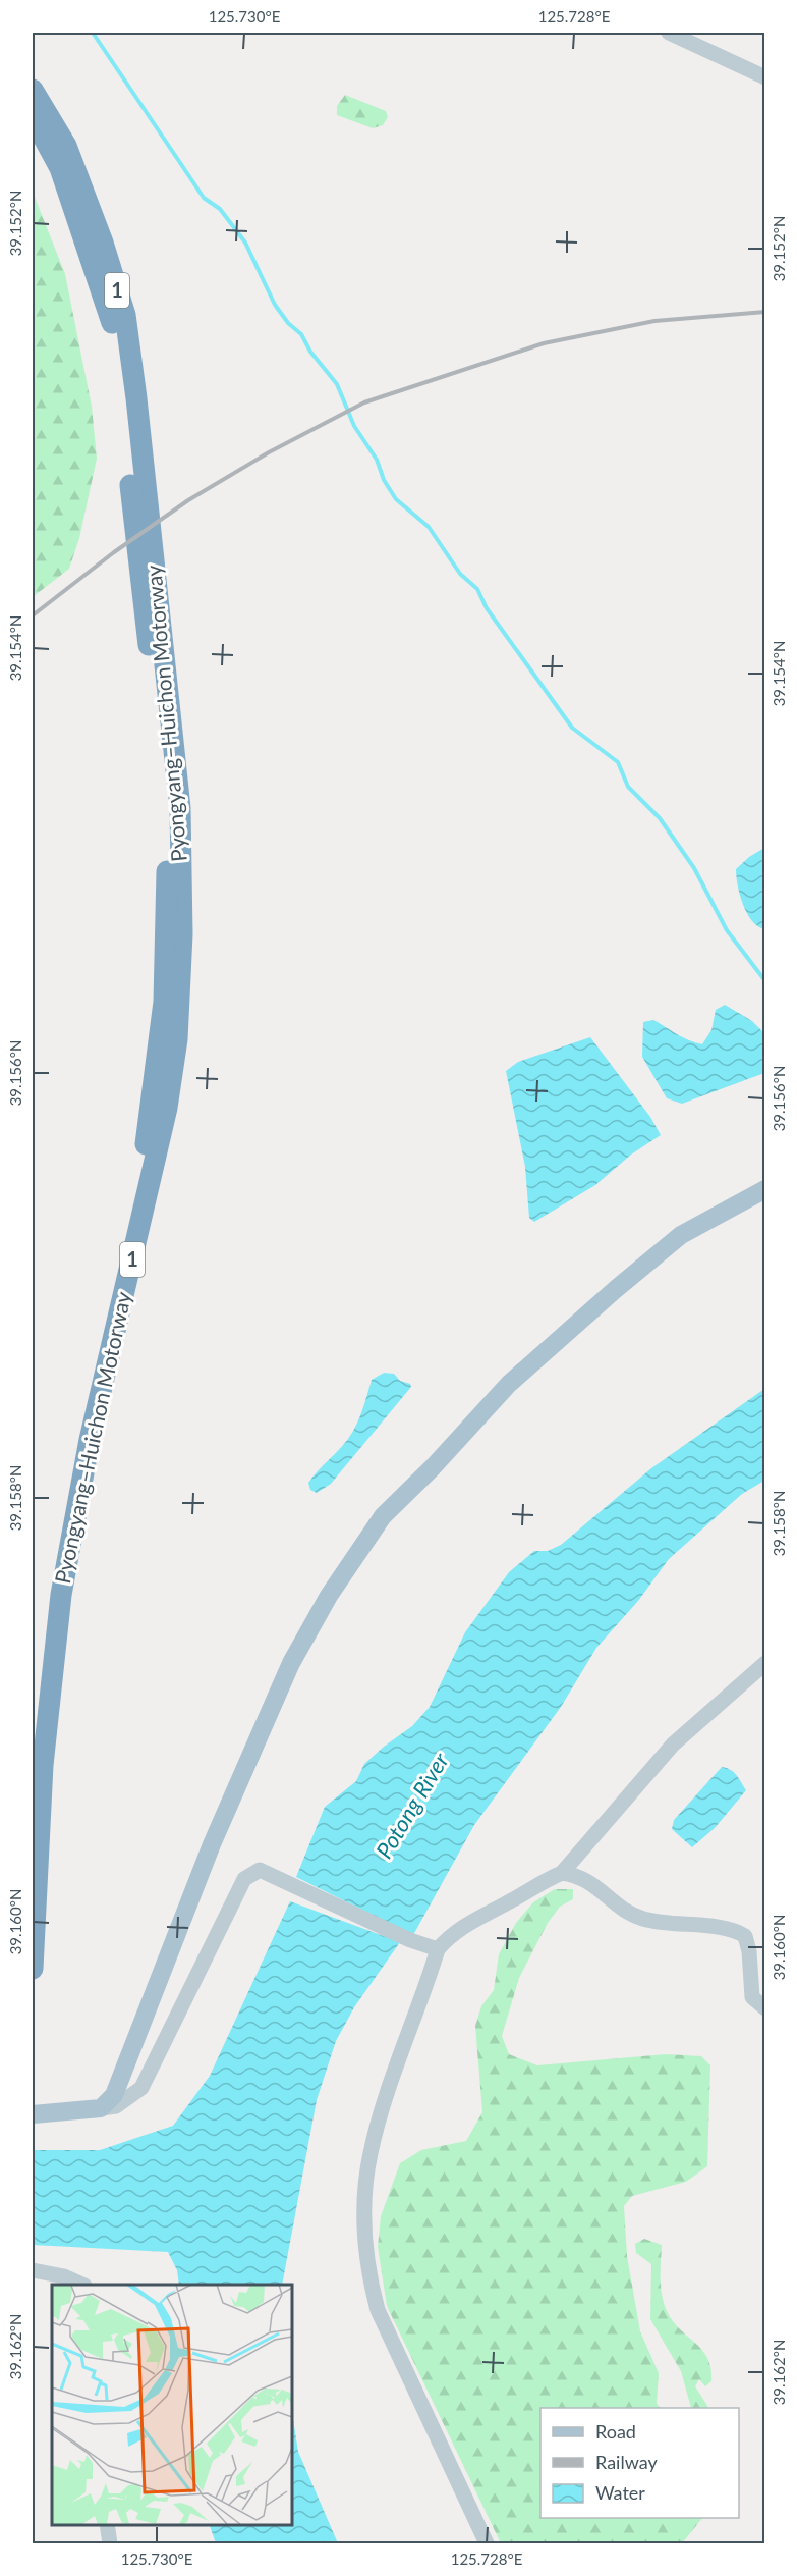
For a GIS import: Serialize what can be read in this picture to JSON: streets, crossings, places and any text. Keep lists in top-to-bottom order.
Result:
{
  "streets": {
    "highway": ["1", "Pyongyang–Huichon Motorway"]
  },
  "water": ["Potong River"],
  "legend": ["Road", "Railway", "Water"],
  "coordinates": [
    "125.730°E",
    "125.728°E",
    "39.152°N",
    "39.154°N",
    "39.156°N",
    "39.158°N",
    "39.160°N",
    "39.162°N"
  ]
}
